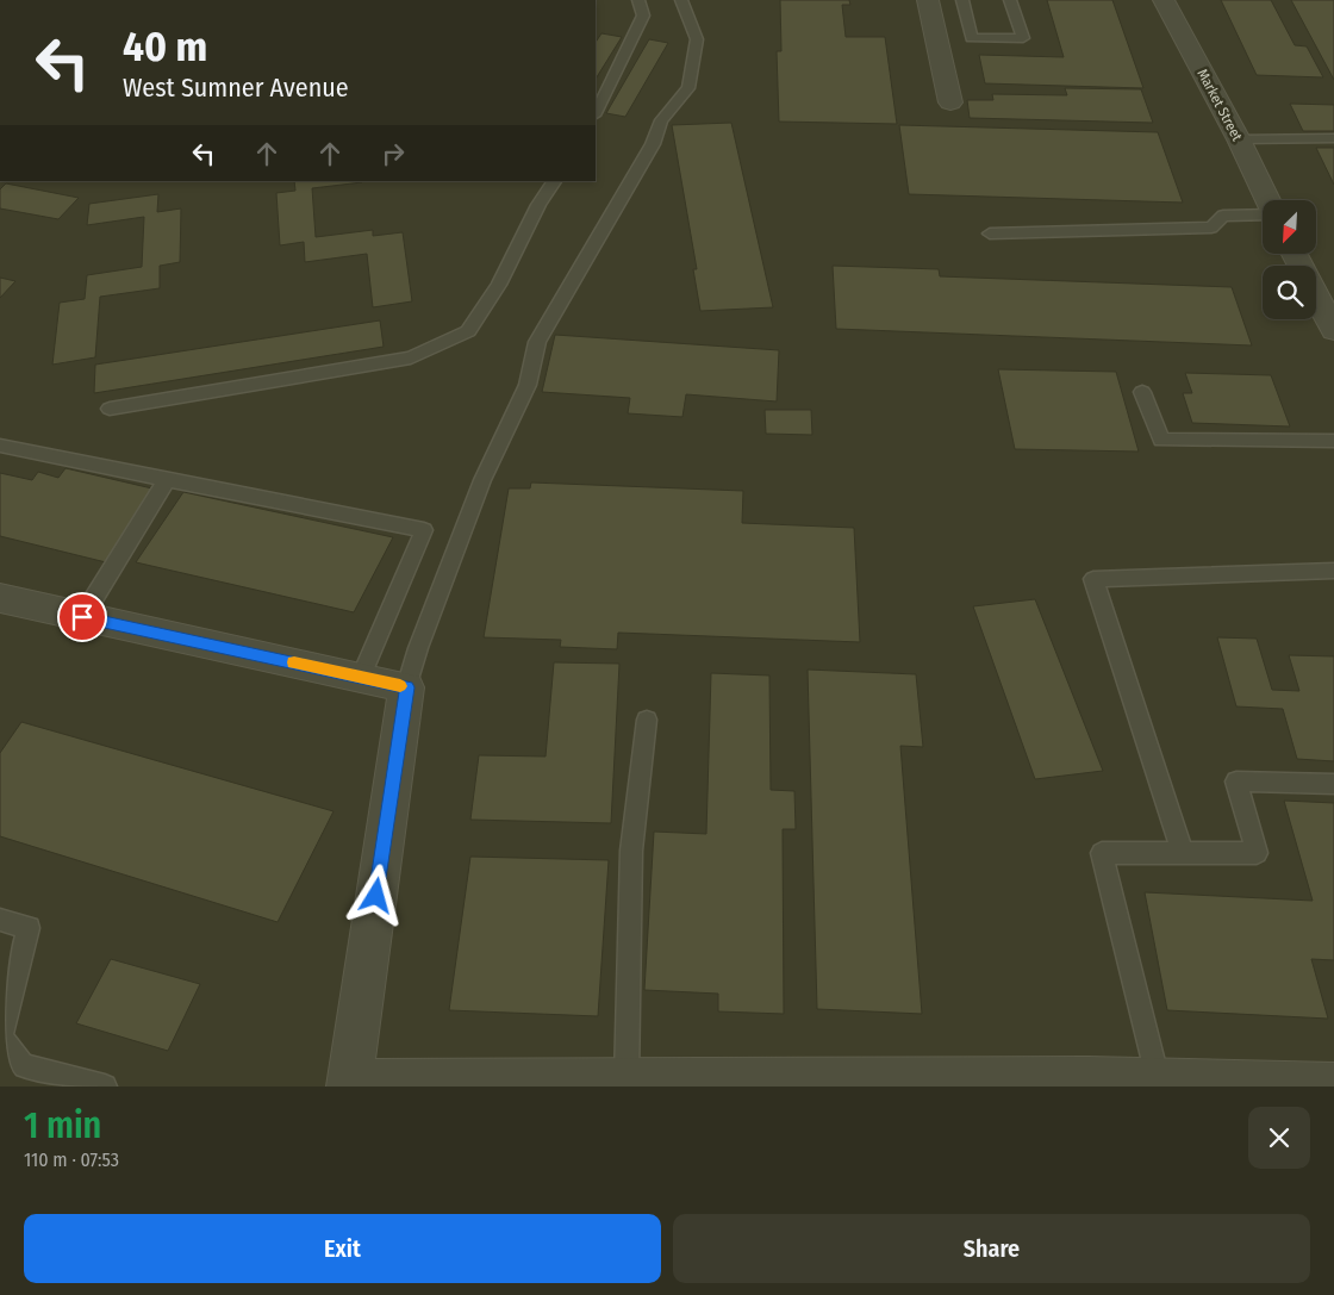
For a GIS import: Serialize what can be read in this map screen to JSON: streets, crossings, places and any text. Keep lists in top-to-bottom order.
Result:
{
  "streets": {
    "street": ["Market Street"]
  },
  "north": "bottom left",
  "page": {
    "turn": ["40 m", "West Sumner Avenue"],
    "heading": ["1 min", "110 m · 07:53"],
    "buttons": ["Exit", "Share"]
  }
}
